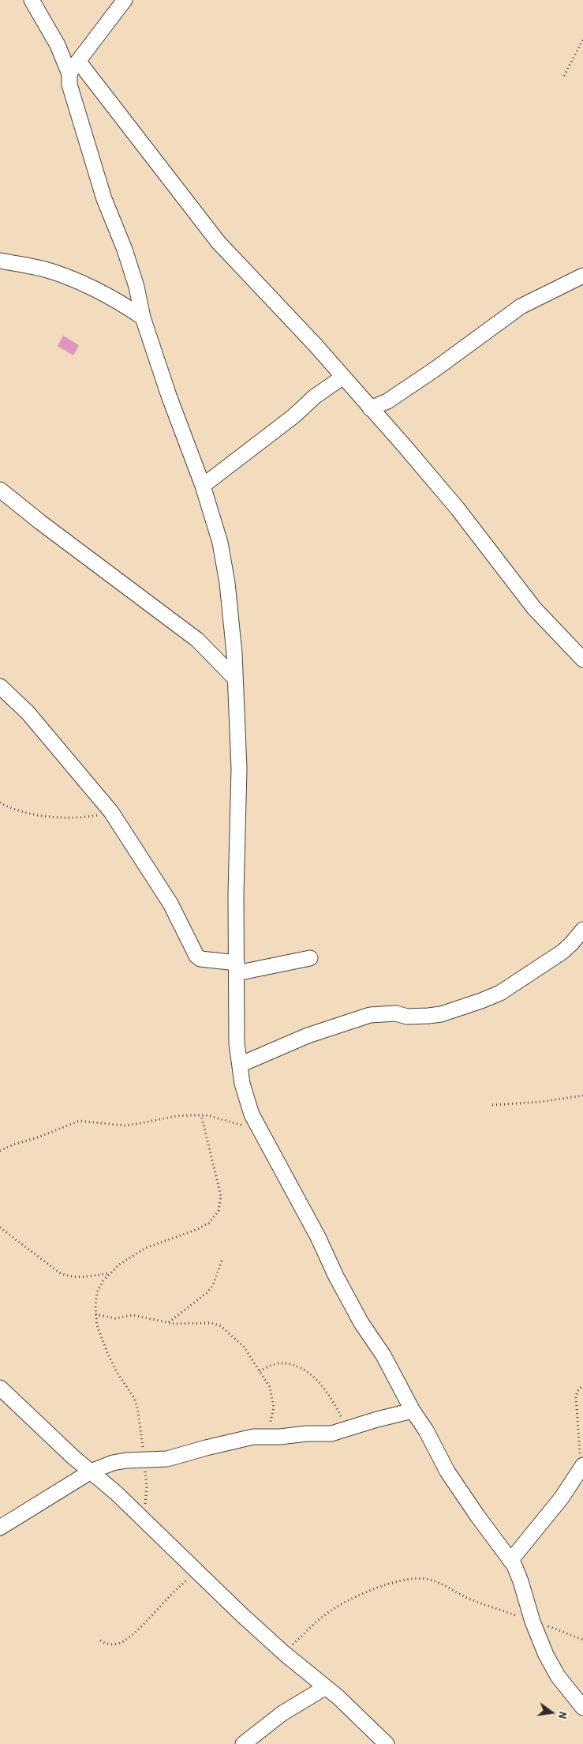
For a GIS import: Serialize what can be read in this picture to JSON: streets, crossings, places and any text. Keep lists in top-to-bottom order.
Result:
{
  "north": "right"
}
